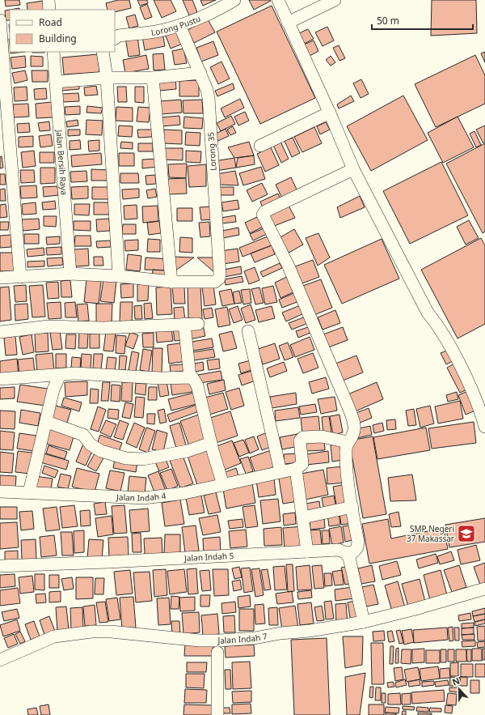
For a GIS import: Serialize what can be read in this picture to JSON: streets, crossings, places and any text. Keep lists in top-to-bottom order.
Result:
{
  "streets": {
    "street": [
      "Lorong Pustu",
      "Lorong 35",
      "Jalan Bersih Raya",
      "Jalan Indah 4",
      "Jalan Indah 5",
      "Jalan Indah 7"
    ]
  },
  "crossings": [
    ["Lorong Pustu", "Lorong 35"]
  ],
  "places": {
    "school or university": ["SMP Negeri 37 Makassar"]
  },
  "legend": ["Road", "Building"],
  "scale_bar": "50 m",
  "north": "top"
}
